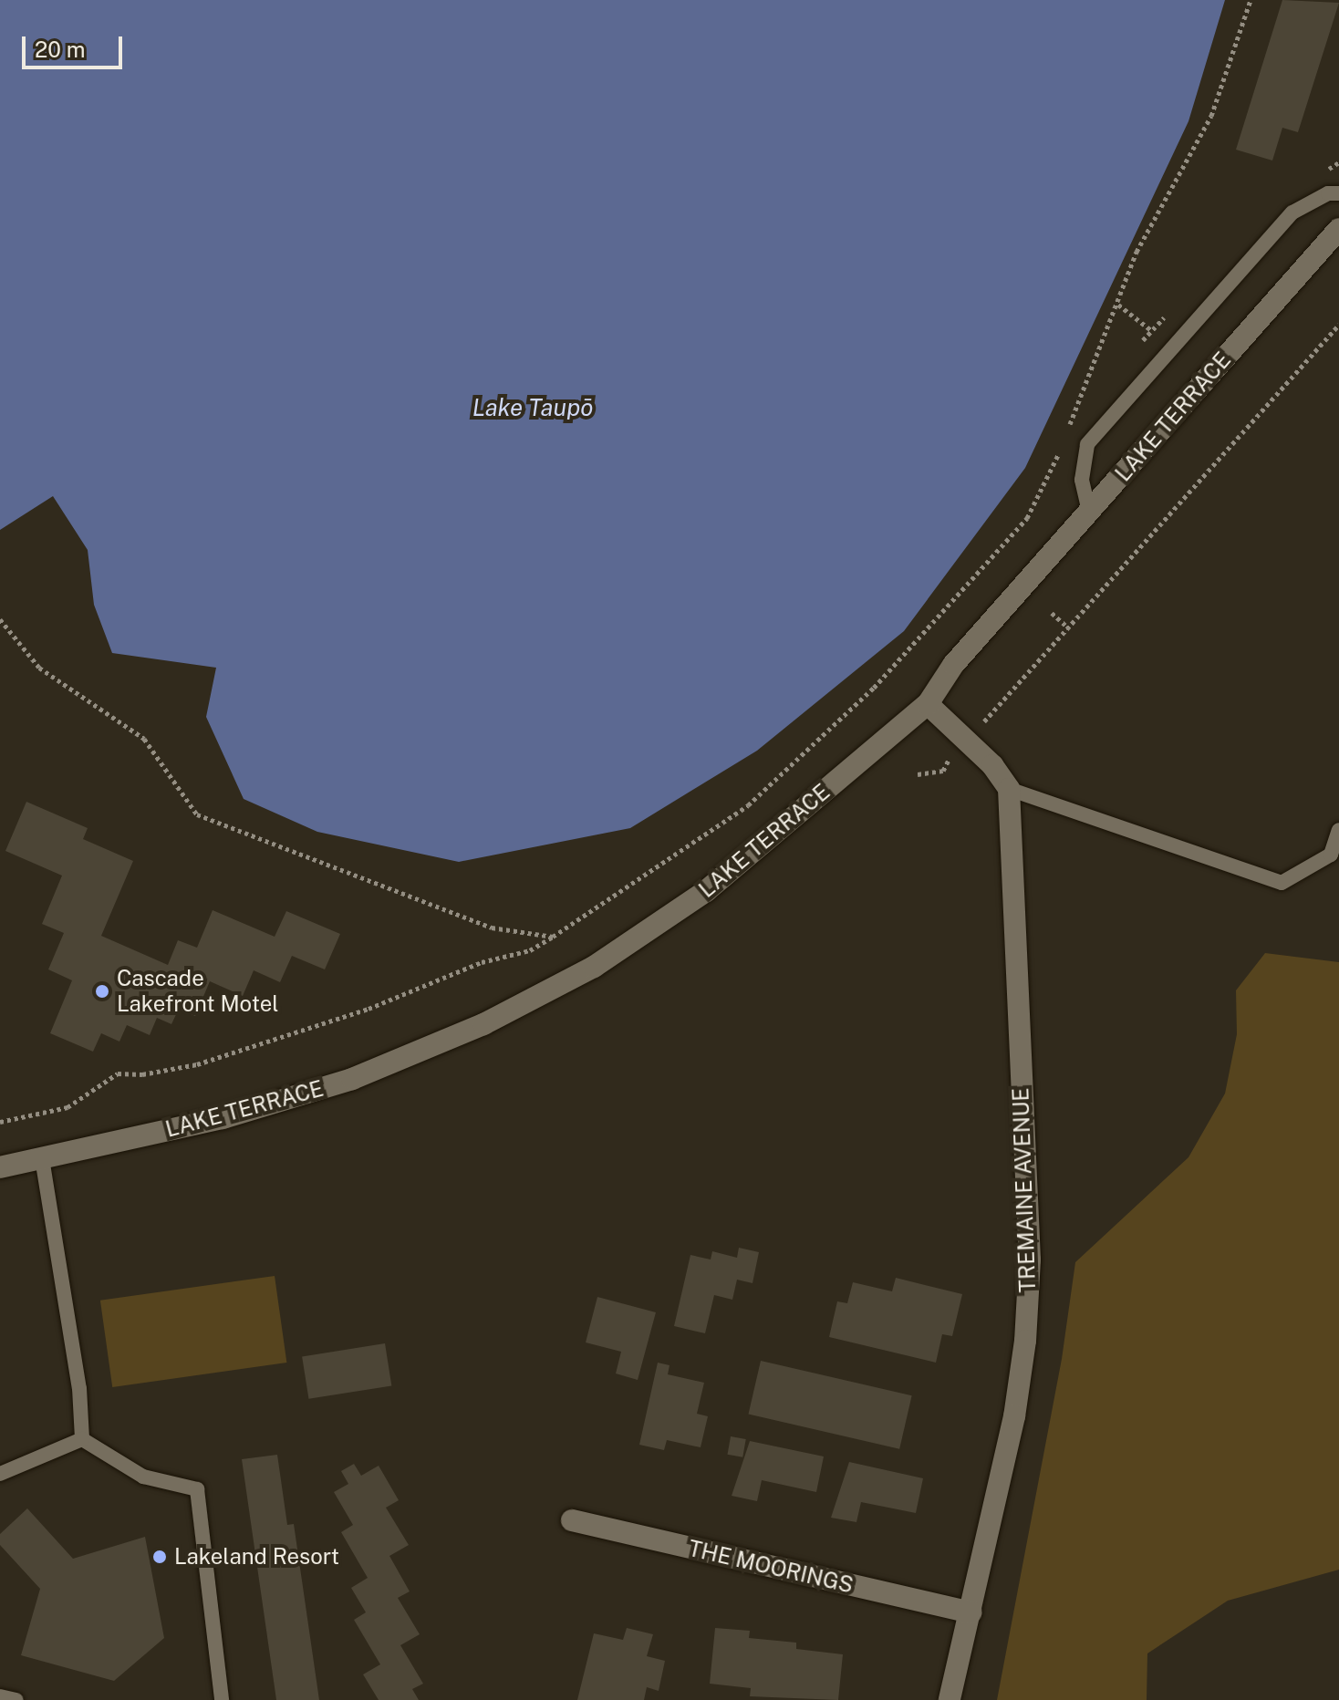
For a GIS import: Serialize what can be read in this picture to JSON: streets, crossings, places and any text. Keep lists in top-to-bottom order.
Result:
{
  "streets": {
    "main road": ["LAKE TERRACE", "TREMAINE AVENUE", "THE MOORINGS"]
  },
  "crossings": [
    ["TREMAINE AVENUE", "THE MOORINGS"]
  ],
  "water": ["Lake Taupō"],
  "places": ["Cascade Lakefront Motel", "Lakeland Resort"],
  "scale_bar": "20 m"
}
